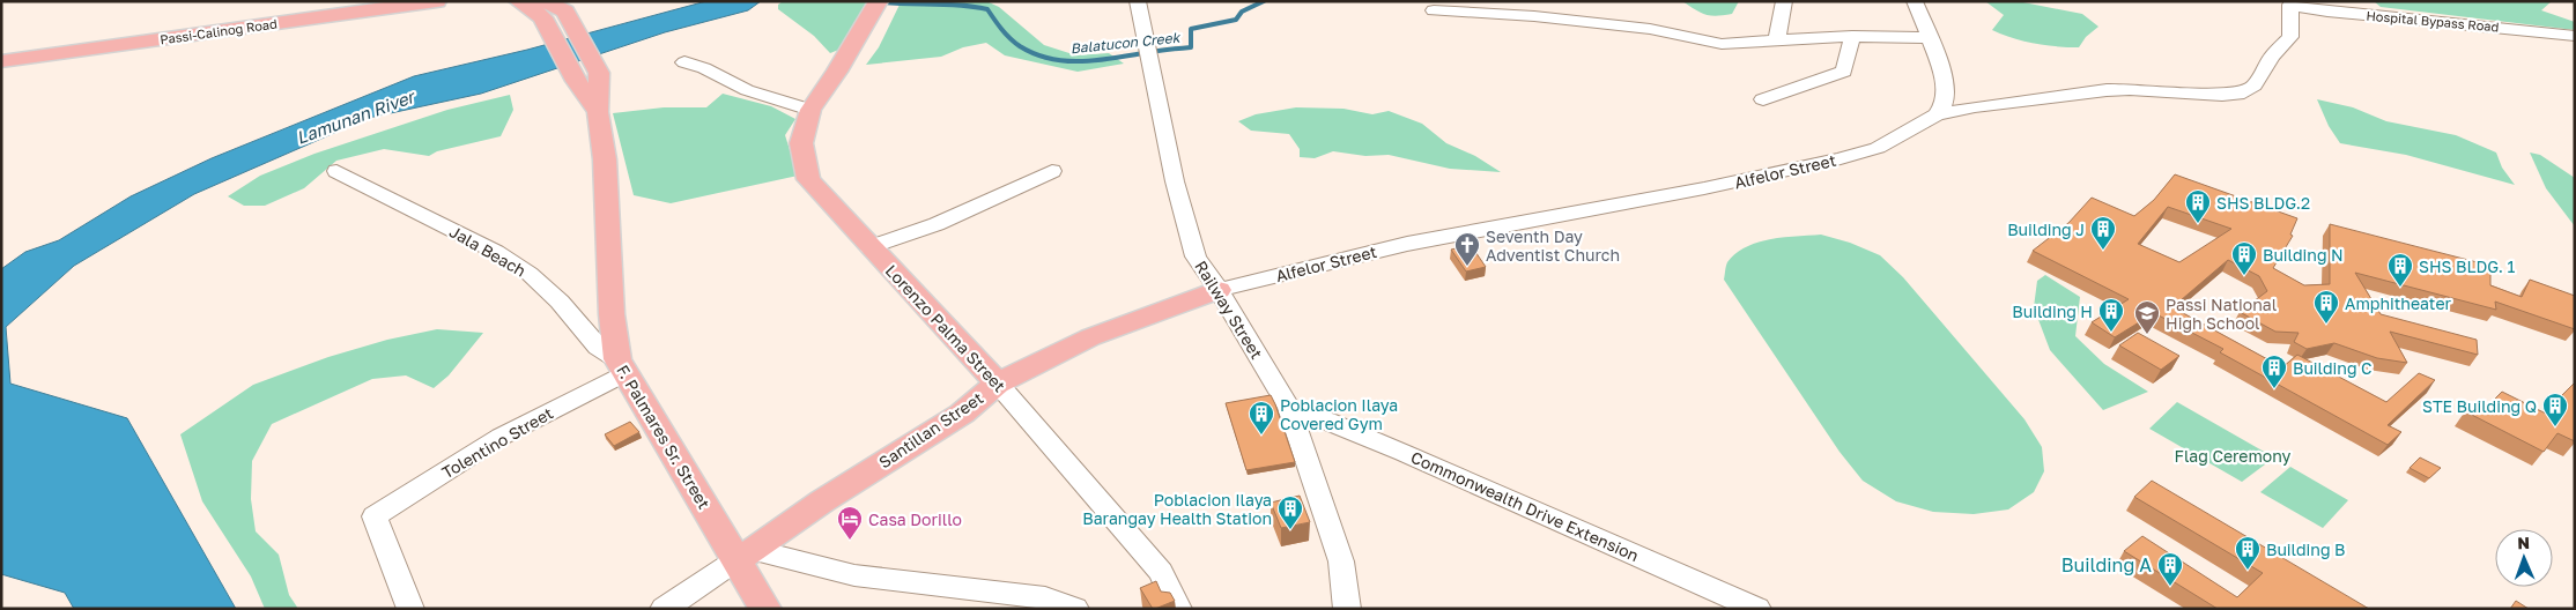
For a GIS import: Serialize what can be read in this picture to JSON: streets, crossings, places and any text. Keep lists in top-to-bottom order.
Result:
{
  "streets": {
    "main road": [
      "Passi-Calinog Road",
      "Lorenzo Palma Street",
      "Santillan Street",
      "F. Palmares Sr. Street"
    ],
    "street": [
      "Hospital Bypass Road",
      "Alfelor Street",
      "Jala Beach",
      "Railway Street",
      "Tolentino Street",
      "Commonwealth Drive Extension"
    ]
  },
  "crossings": [
    ["Hospital Bypass Road", "Alfelor Street"],
    ["Alfelor Street", "Railway Street"],
    ["Alfelor Street", "Santillan Street"],
    ["Jala Beach", "F. Palmares Sr. Street"],
    ["Jala Beach", "Tolentino Street"],
    ["Railway Street", "Santillan Street"],
    ["Railway Street", "Commonwealth Drive Extension"],
    ["Lorenzo Palma Street", "Santillan Street"],
    ["Santillan Street", "F. Palmares Sr. Street"],
    ["F. Palmares Sr. Street", "Tolentino Street"]
  ],
  "water": ["Balatucon Creek", "Lamunan River"],
  "parks": ["Flag Ceremony"],
  "places": {
    "building": [
      "SHS BLDG.2",
      "Building J",
      "Building N",
      "SHS BLDG. 1",
      "Amphitheater",
      "Building H",
      "Building C",
      "STE Building Q",
      "Poblacion Ilaya Covered Gym",
      "Poblacion Ilaya Barangay Health Station",
      "Building B",
      "Building A"
    ],
    "church": ["Seventh Day Adventist Church"],
    "school or university": ["Passi National High School"],
    "hotel": ["Casa Dorillo"]
  },
  "north": "top"
}
